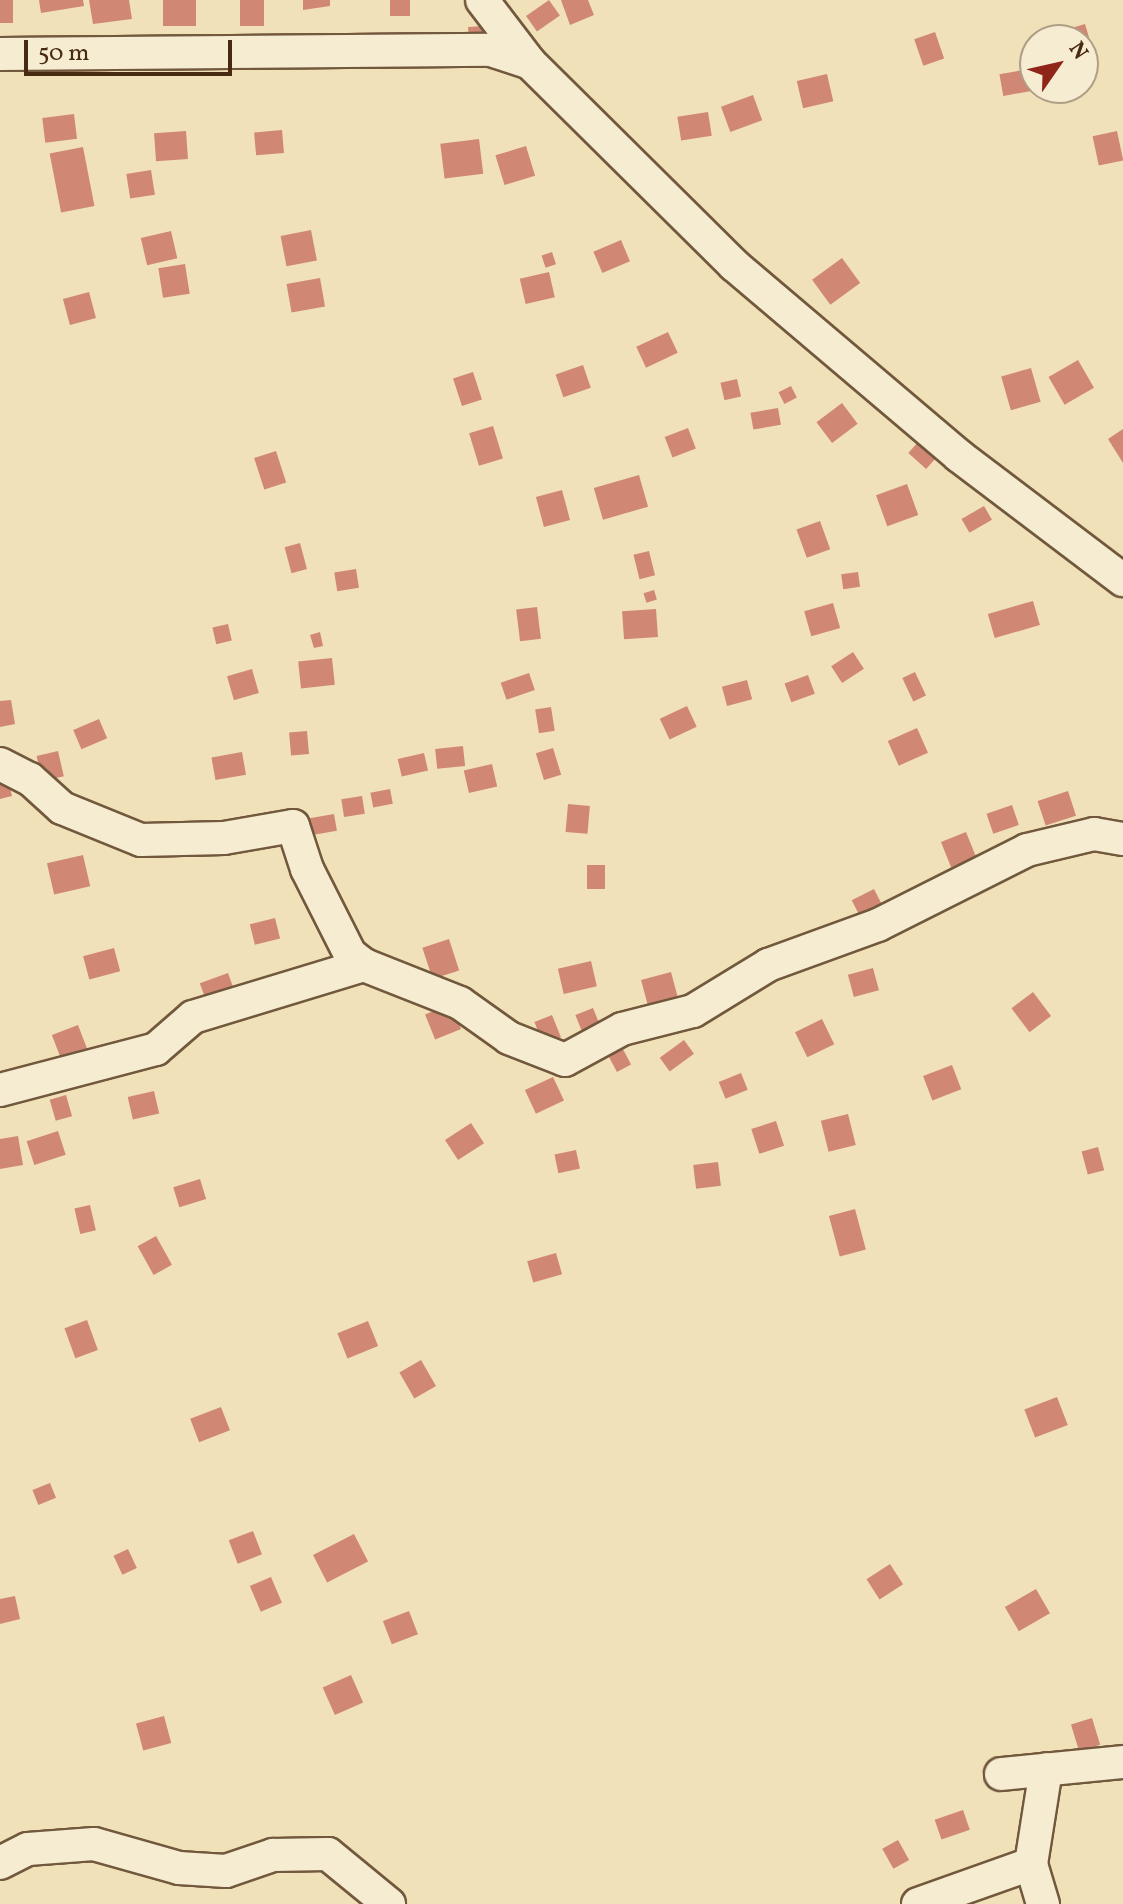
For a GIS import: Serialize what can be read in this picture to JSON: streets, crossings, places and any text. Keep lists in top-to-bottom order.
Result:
{
  "scale_bar": "50 m",
  "north": "top right"
}
